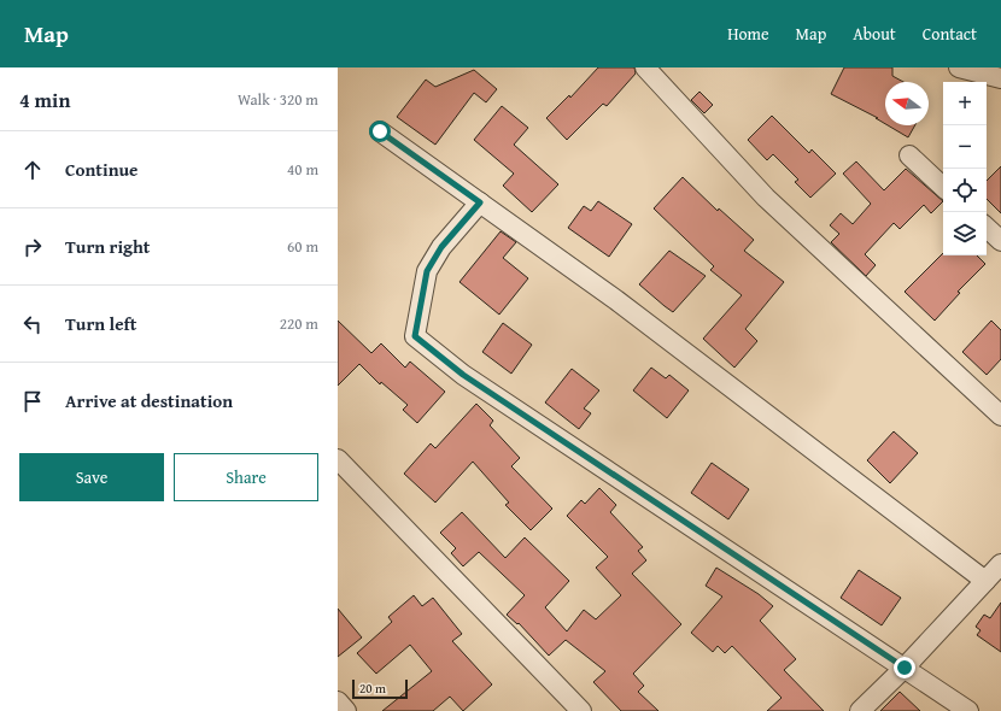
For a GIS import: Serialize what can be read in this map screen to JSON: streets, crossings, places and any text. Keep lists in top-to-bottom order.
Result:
{
  "scale_bar": "20 m",
  "north": "left",
  "page": {
    "header": "Map",
    "nav": [
      "Home",
      "Map",
      "About",
      "Contact"
    ],
    "heading": ["4 min", "Walk · 320 m"],
    "map_buttons": ["+", "−"],
    "list": [
      ["Continue", "40 m"],
      ["Turn right", "60 m"],
      ["Turn left", "220 m"],
      "Arrive at destination"
    ],
    "buttons": ["Save", "Share"],
    "scale": "20 m"
  }
}
